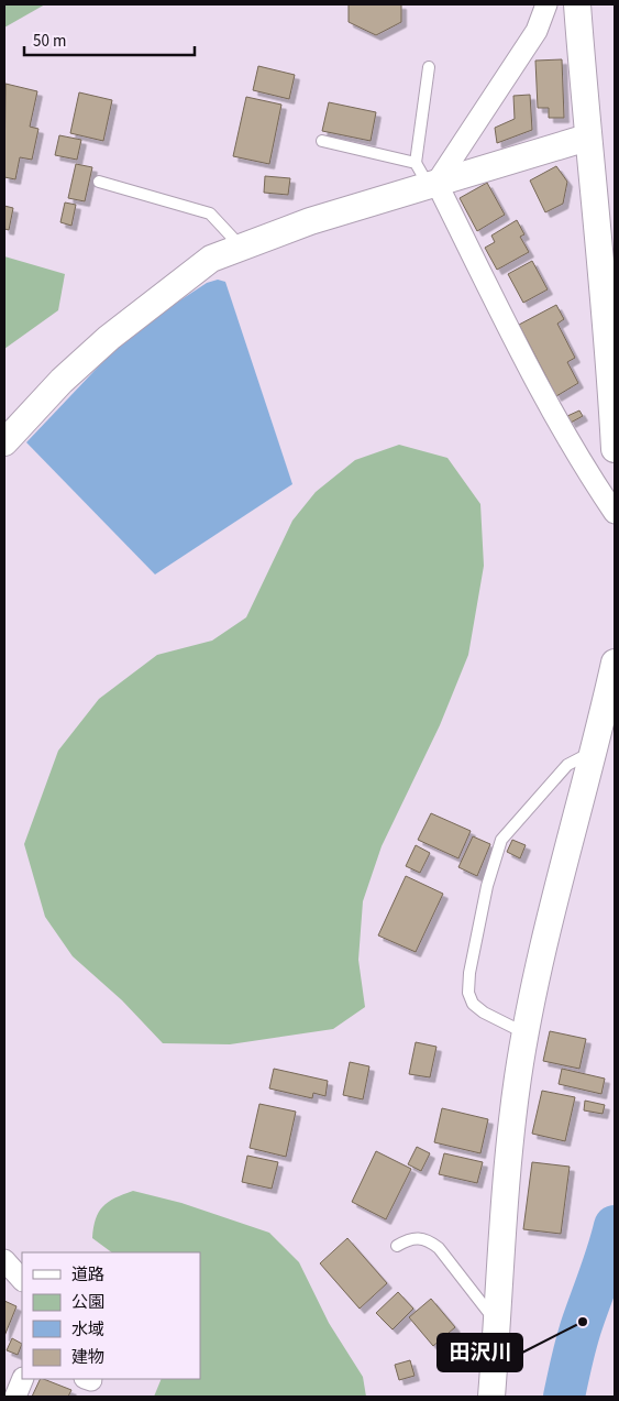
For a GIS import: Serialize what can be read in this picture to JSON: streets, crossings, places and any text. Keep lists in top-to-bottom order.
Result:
{
  "places": ["田沢川"],
  "legend": [
    "道路",
    "公園",
    "水域",
    "建物"
  ],
  "scale_bar": "50 m"
}
